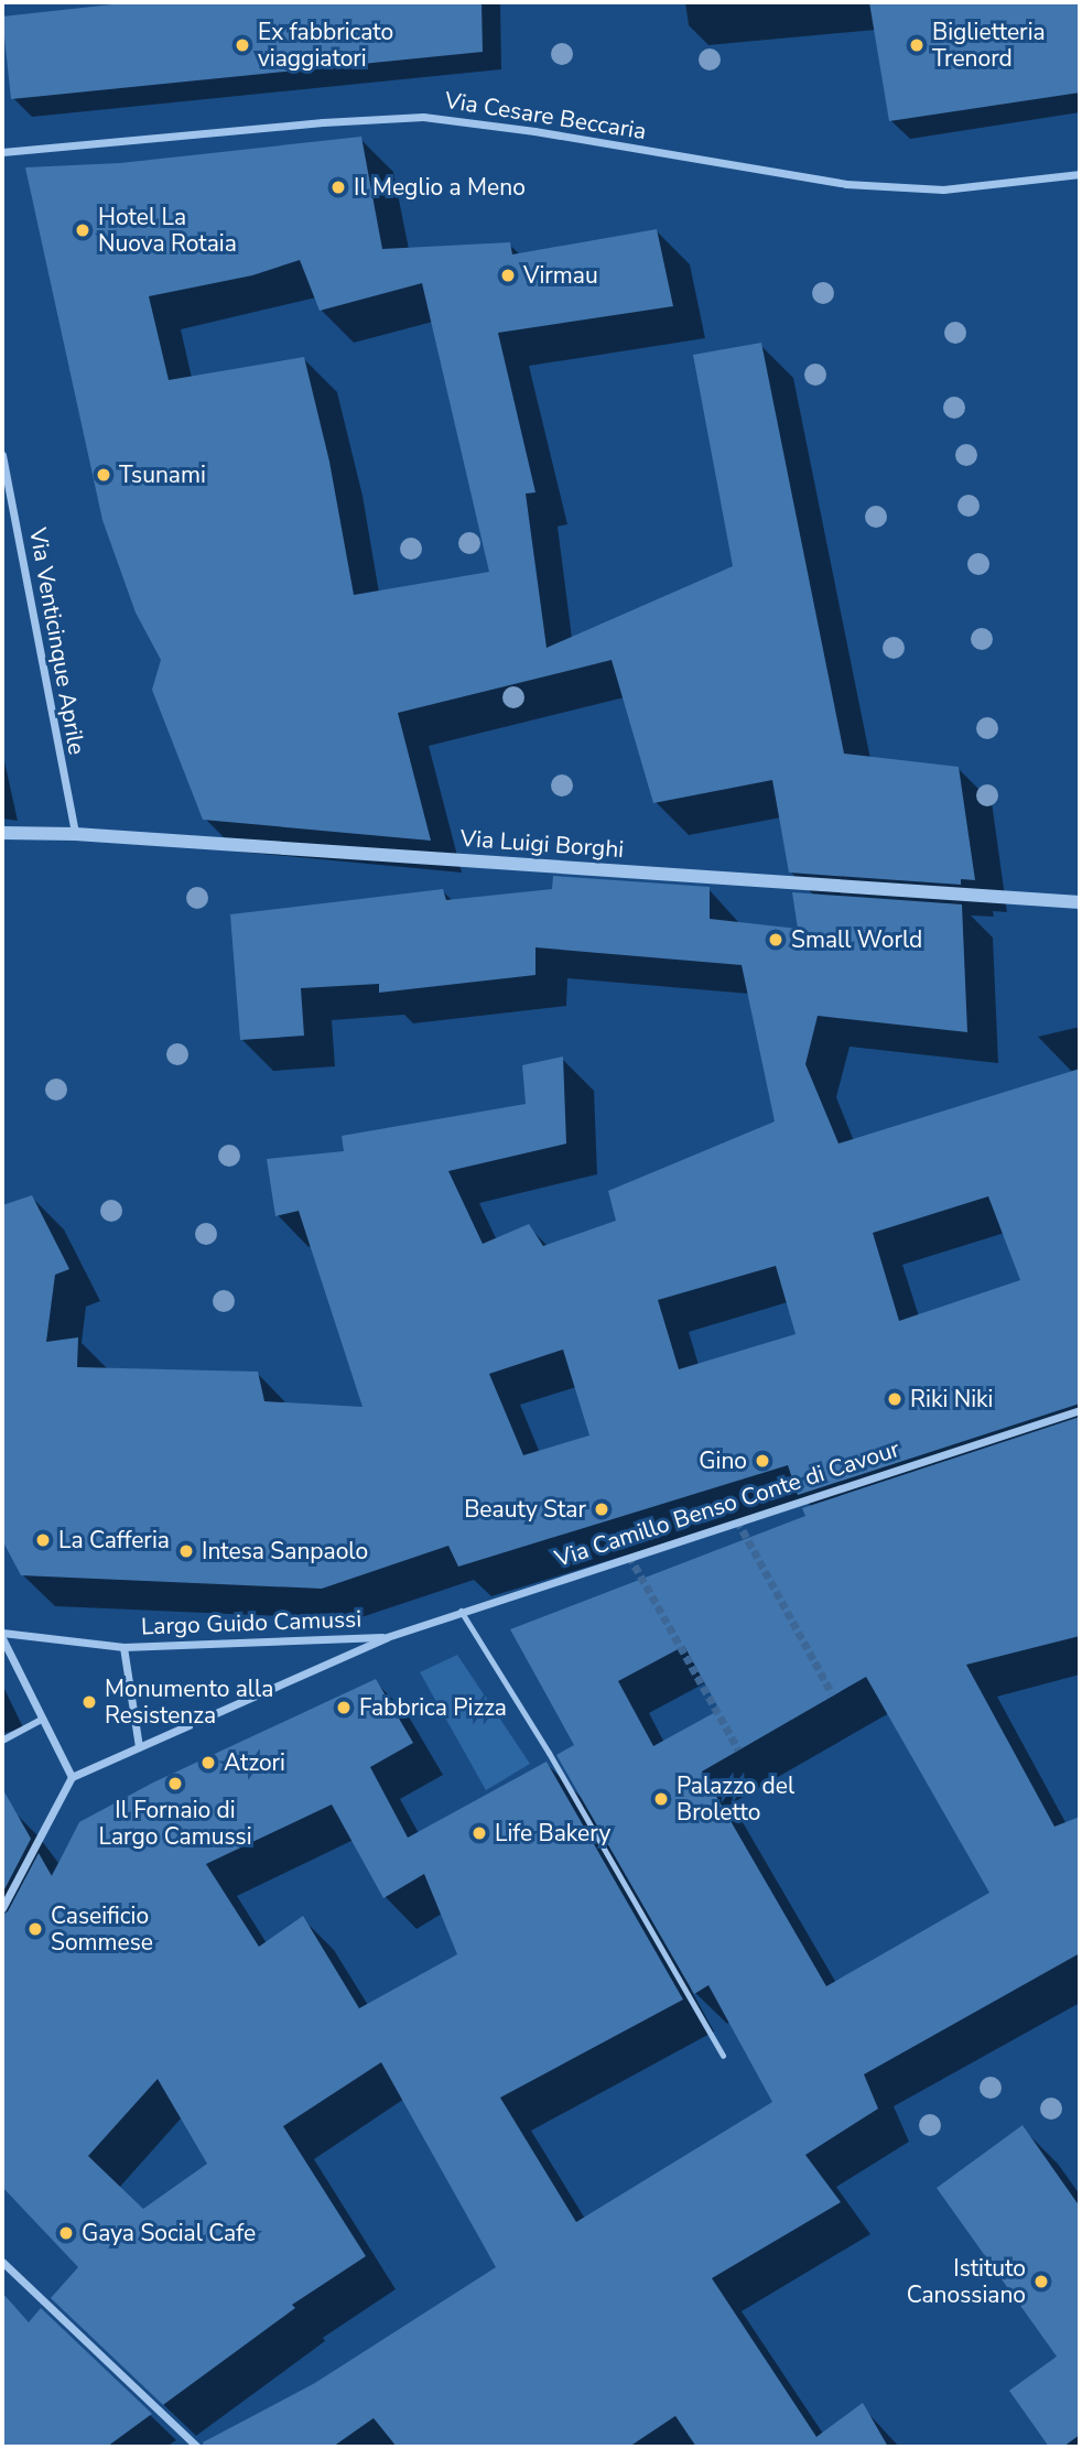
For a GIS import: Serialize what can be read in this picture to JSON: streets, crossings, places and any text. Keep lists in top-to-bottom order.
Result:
{
  "streets": {
    "street": [
      "Via Cesare Beccaria",
      "Via Venticinque Aprile",
      "Via Luigi Borghi",
      "Via Camillo Benso Conte di Cavour",
      "Largo Guido Camussi"
    ]
  },
  "crossings": [
    ["Via Venticinque Aprile", "Via Luigi Borghi"],
    ["Via Camillo Benso Conte di Cavour", "Largo Guido Camussi"]
  ],
  "places": [
    "Ex fabbricato viaggiatori",
    "Biglietteria Trenord",
    "Il Meglio a Meno",
    "Hotel La Nuova Rotaia",
    "Virmau",
    "Tsunami",
    "Small World",
    "Riki Niki",
    "Gino",
    "Beauty Star",
    "La Cafferia",
    "Intesa Sanpaolo",
    "Monumento alla Resistenza",
    "Fabbrica Pizza",
    "Atzori",
    "Il Fornaio di Largo Camussi",
    "Palazzo del Broletto",
    "Life Bakery",
    "Caseificio Sommese",
    "Gaya Social Cafe",
    "Istituto Canossiano"
  ]
}
